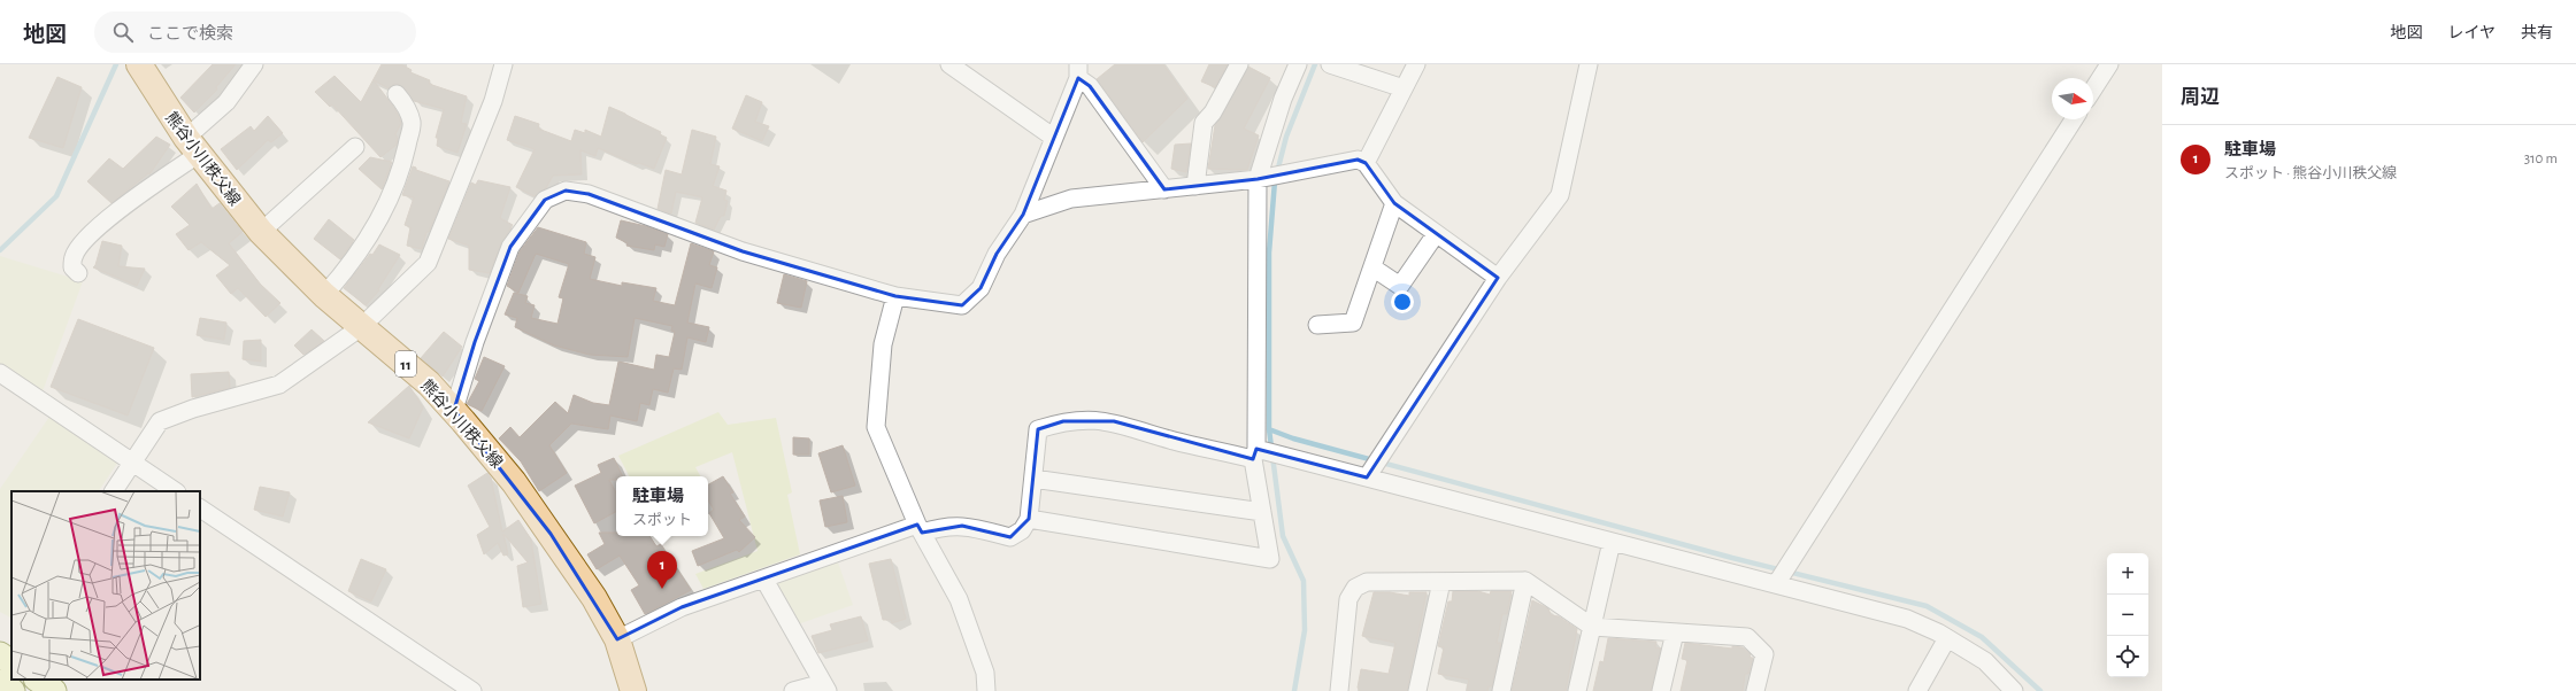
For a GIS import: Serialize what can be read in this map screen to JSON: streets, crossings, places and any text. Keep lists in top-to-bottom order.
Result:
{
  "streets": {
    "main road": ["熊谷小川秩父線", "11"]
  },
  "north": "right",
  "page": {
    "header": "地図",
    "search": "ここで検索",
    "nav": ["地図", "レイヤ", "共有"],
    "heading": "周辺",
    "list": [
      {
        "mark": "1",
        "name": "駐車場",
        "note": "スポット · 熊谷小川秩父線",
        "value": "310 m"
      }
    ],
    "popup": ["駐車場", "スポット"],
    "pins": "1",
    "map_buttons": ["+", "−"]
  }
}
